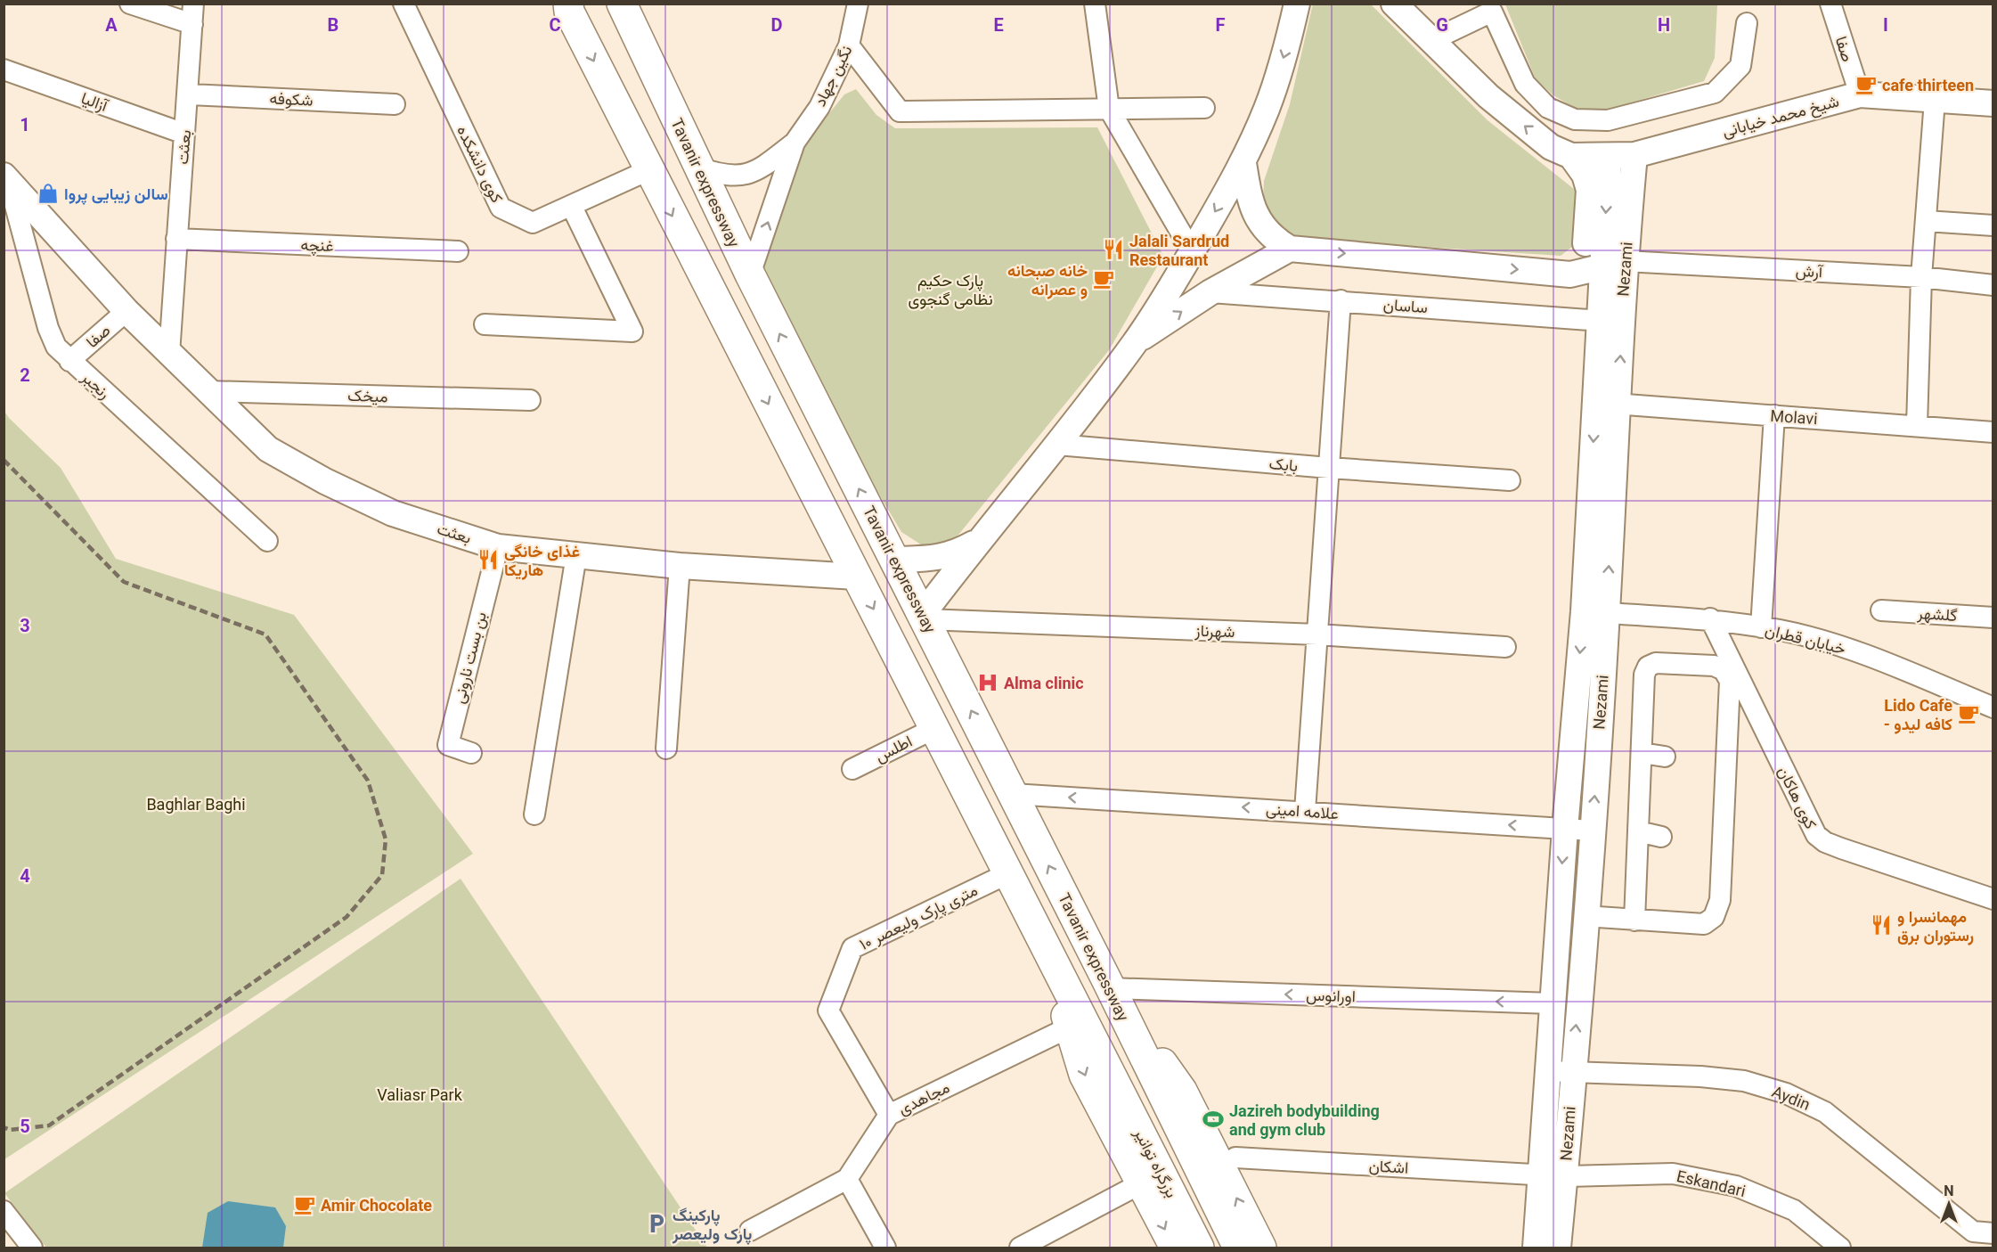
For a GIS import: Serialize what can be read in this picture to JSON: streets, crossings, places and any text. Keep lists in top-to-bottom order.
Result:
{
  "streets": {
    "highway": ["Tavanir expressway", "بزرگراه توانیر"],
    "main road": ["شیخ محمد خیابانی", "بعثت", "Nezami"],
    "street": [
      "صفا",
      "نگین جهاد",
      "شکوفه",
      "آزالیا",
      "کوی دانشکده",
      "غنچه",
      "آرش",
      "ساسان",
      "رنجبر",
      "میخک",
      "Molavi",
      "بابک",
      "گلشهر",
      "شهرناز",
      "خیابان قطران",
      "بن بست نارونی",
      "اطلس",
      "کوی هاکان",
      "علامه امینی",
      "۱۰ متری پارک ولیعصر",
      "اورانوس",
      "مجاهدی",
      "Aydin",
      "اشکان",
      "Eskandari"
    ]
  },
  "crossings": [
    ["صفا", "شیخ محمد خیابانی"],
    ["صفا", "بعثت"],
    ["صفا", "رنجبر"],
    ["شکوفه", "بعثت"],
    ["آزالیا", "بعثت"],
    ["شیخ محمد خیابانی", "Nezami"],
    ["بعثت", "غنچه"],
    ["بعثت", "رنجبر"],
    ["بعثت", "میخک"],
    ["بعثت", "بن بست نارونی"],
    ["Tavanir expressway", "شهرناز"],
    ["Tavanir expressway", "علامه امینی"],
    ["Tavanir expressway", "اورانوس"],
    ["Nezami", "آرش"],
    ["Nezami", "ساسان"],
    ["Nezami", "Molavi"],
    ["Nezami", "خیابان قطران"],
    ["Nezami", "علامه امینی"],
    ["Nezami", "اورانوس"],
    ["Nezami", "Aydin"],
    ["Nezami", "اشکان"],
    ["Nezami", "Eskandari"],
    ["خیابان قطران", "کوی هاکان"],
    ["۱۰ متری پارک ولیعصر", "مجاهدی"],
    ["اشکان", "Eskandari"]
  ],
  "one_way": ["علامه امینی", "اورانوس"],
  "parks": ["پارک حکیم نظامی گنجوی", "Baghlar Baghi", "Valiasr Park"],
  "places": {
    "cafe": [
      "cafe thirteen",
      "خانه صبحانه و عصرانه",
      "Lido Cafe - کافه لیدو",
      "Amir Chocolate"
    ],
    "shop": ["سالن زيبايى پروا"],
    "restaurant": ["Jalali Sardrud Restaurant", "غذای خانگی هاریکا", "مهمانسرا و رستوران برق"],
    "hospital": ["Alma clinic"],
    "sports": ["Jazireh bodybuilding and gym club"],
    "parking": ["پارکینگ پارک ولیعصر"]
  },
  "north": "top",
  "grid": {
    "columns": [
      "A",
      "B",
      "C",
      "D",
      "E",
      "F",
      "G",
      "H",
      "I"
    ],
    "rows": [
      "1",
      "2",
      "3",
      "4",
      "5"
    ]
  }
}
